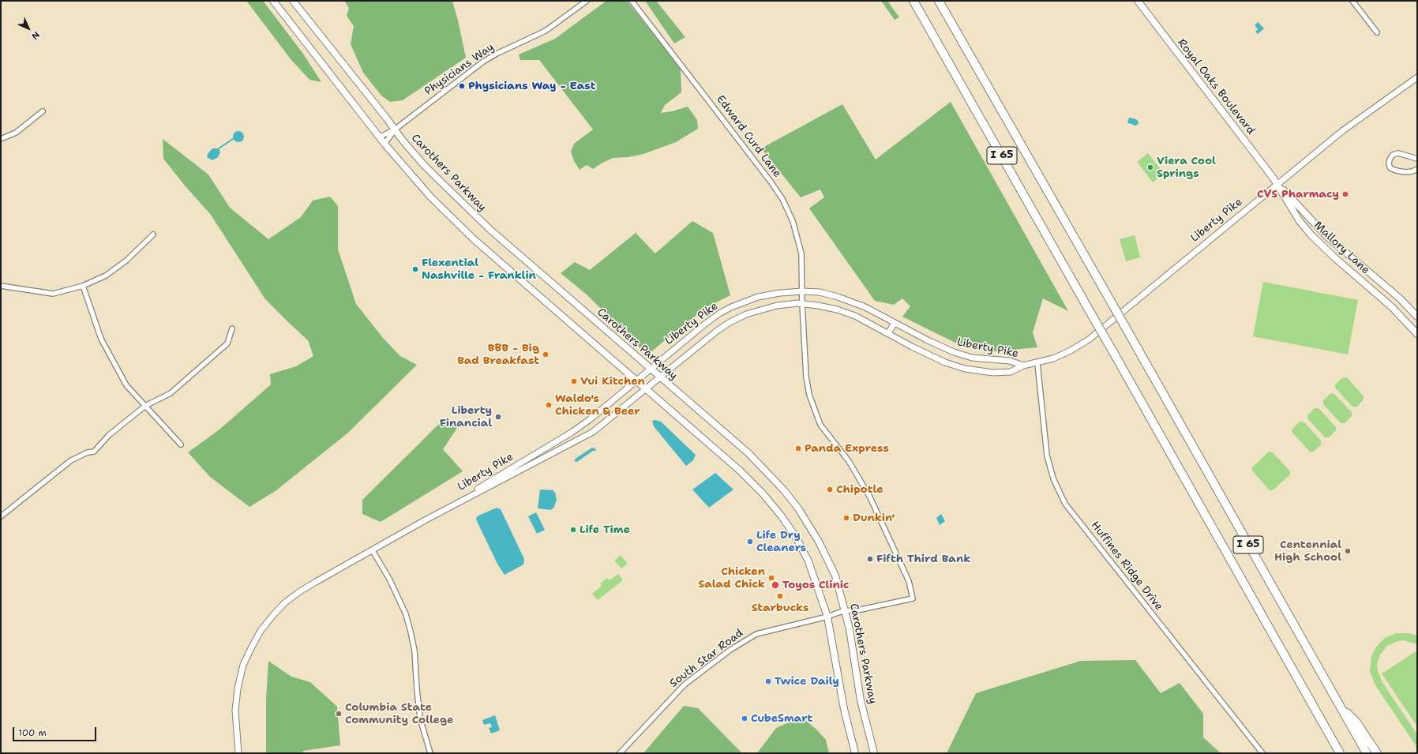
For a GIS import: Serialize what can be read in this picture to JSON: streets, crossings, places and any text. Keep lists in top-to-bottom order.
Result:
{
  "streets": {
    "highway": ["I 65"],
    "main road": ["Royal Oaks Boulevard", "Carothers Parkway", "Mallory Lane"],
    "street": [
      "Physicians Way",
      "Edward Curd Lane",
      "Liberty Pike",
      "Huffines Ridge Drive",
      "South Star Road"
    ]
  },
  "crossings": [
    ["Physicians Way", "Carothers Parkway"],
    ["Royal Oaks Boulevard", "Liberty Pike"],
    ["Royal Oaks Boulevard", "Mallory Lane"],
    ["Edward Curd Lane", "Liberty Pike"],
    ["Edward Curd Lane", "South Star Road"],
    ["Carothers Parkway", "Liberty Pike"],
    ["Carothers Parkway", "South Star Road"],
    ["Liberty Pike", "Mallory Lane"],
    ["Liberty Pike", "Huffines Ridge Drive"]
  ],
  "places": [
    "Physicians Way - East",
    "Viera Cool Springs",
    "CVS Pharmacy",
    "Flexential Nashville - Franklin",
    "BBB - Big Bad Breakfast",
    "Vui Kitchen",
    "Waldo's Chicken & Beer",
    "Liberty Financial",
    "Panda Express",
    "Chipotle",
    "Dunkin'",
    "Life Time",
    "Life Dry Cleaners",
    "Centennial High School",
    "Fifth Third Bank",
    "Chicken Salad Chick",
    "Toyos Clinic",
    "Starbucks",
    "Twice Daily",
    "Columbia State Community College",
    "CubeSmart"
  ],
  "scale_bar": "100 m",
  "north": "bottom right"
}
